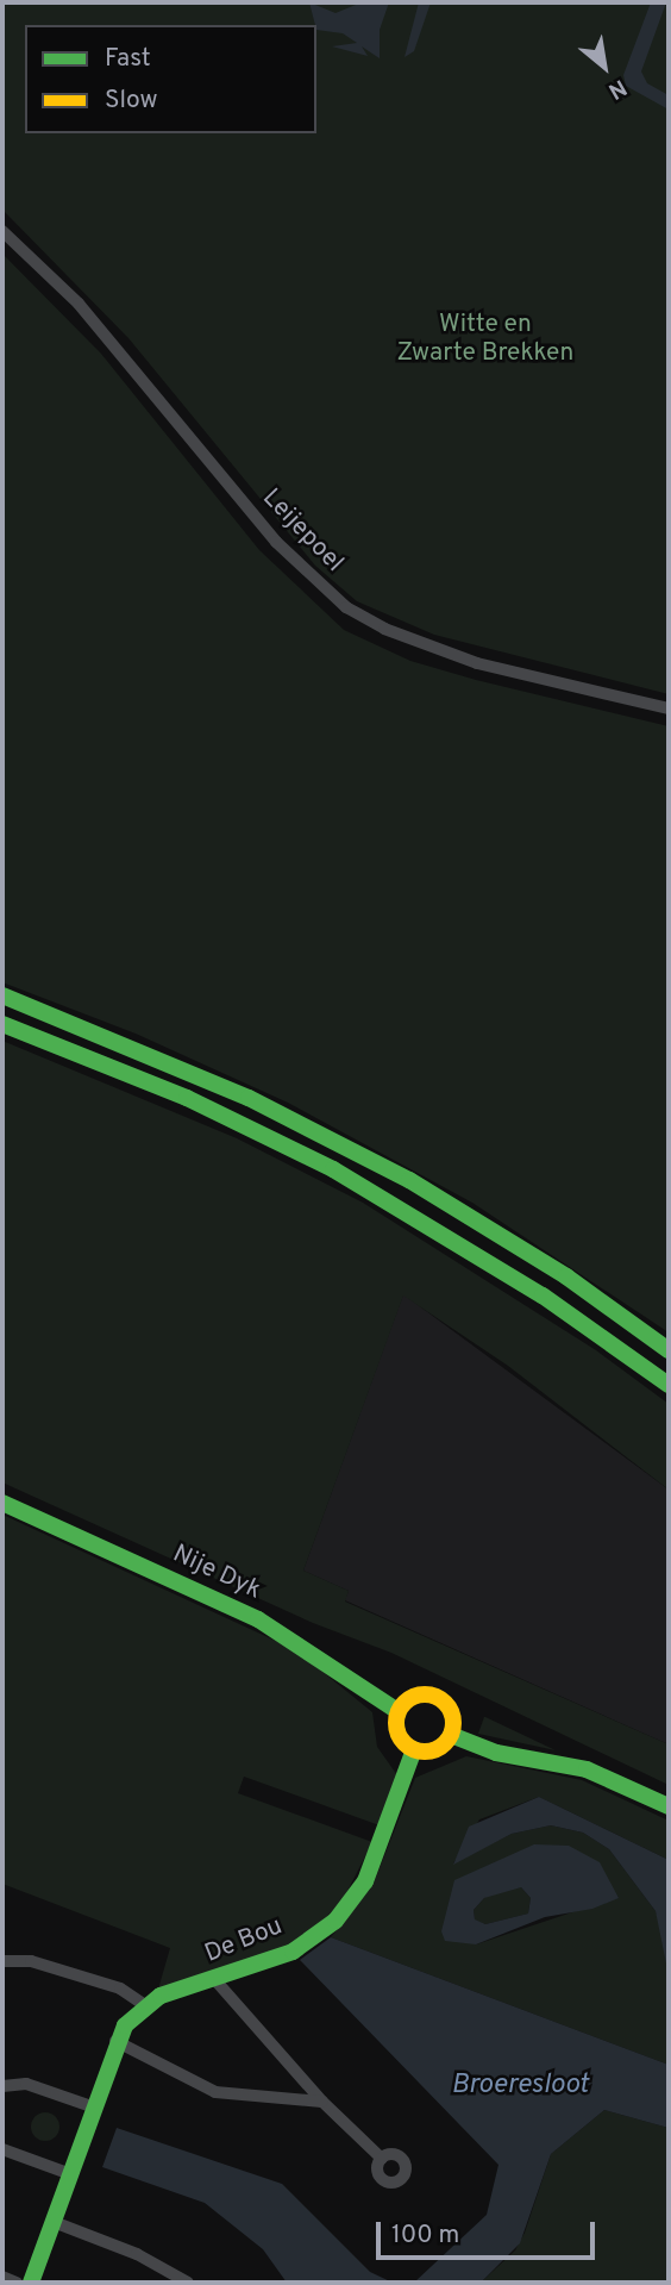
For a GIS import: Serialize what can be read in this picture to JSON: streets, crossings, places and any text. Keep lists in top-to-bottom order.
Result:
{
  "streets": {
    "main road": ["Nije Dyk", "De Bou"],
    "street": ["Leijepoel"]
  },
  "crossings": [
    ["Nije Dyk", "De Bou"]
  ],
  "water": ["Broeresloot"],
  "parks": ["Witte en Zwarte Brekken"],
  "legend": ["Fast", "Slow"],
  "scale_bar": "100 m",
  "north": "bottom right"
}
